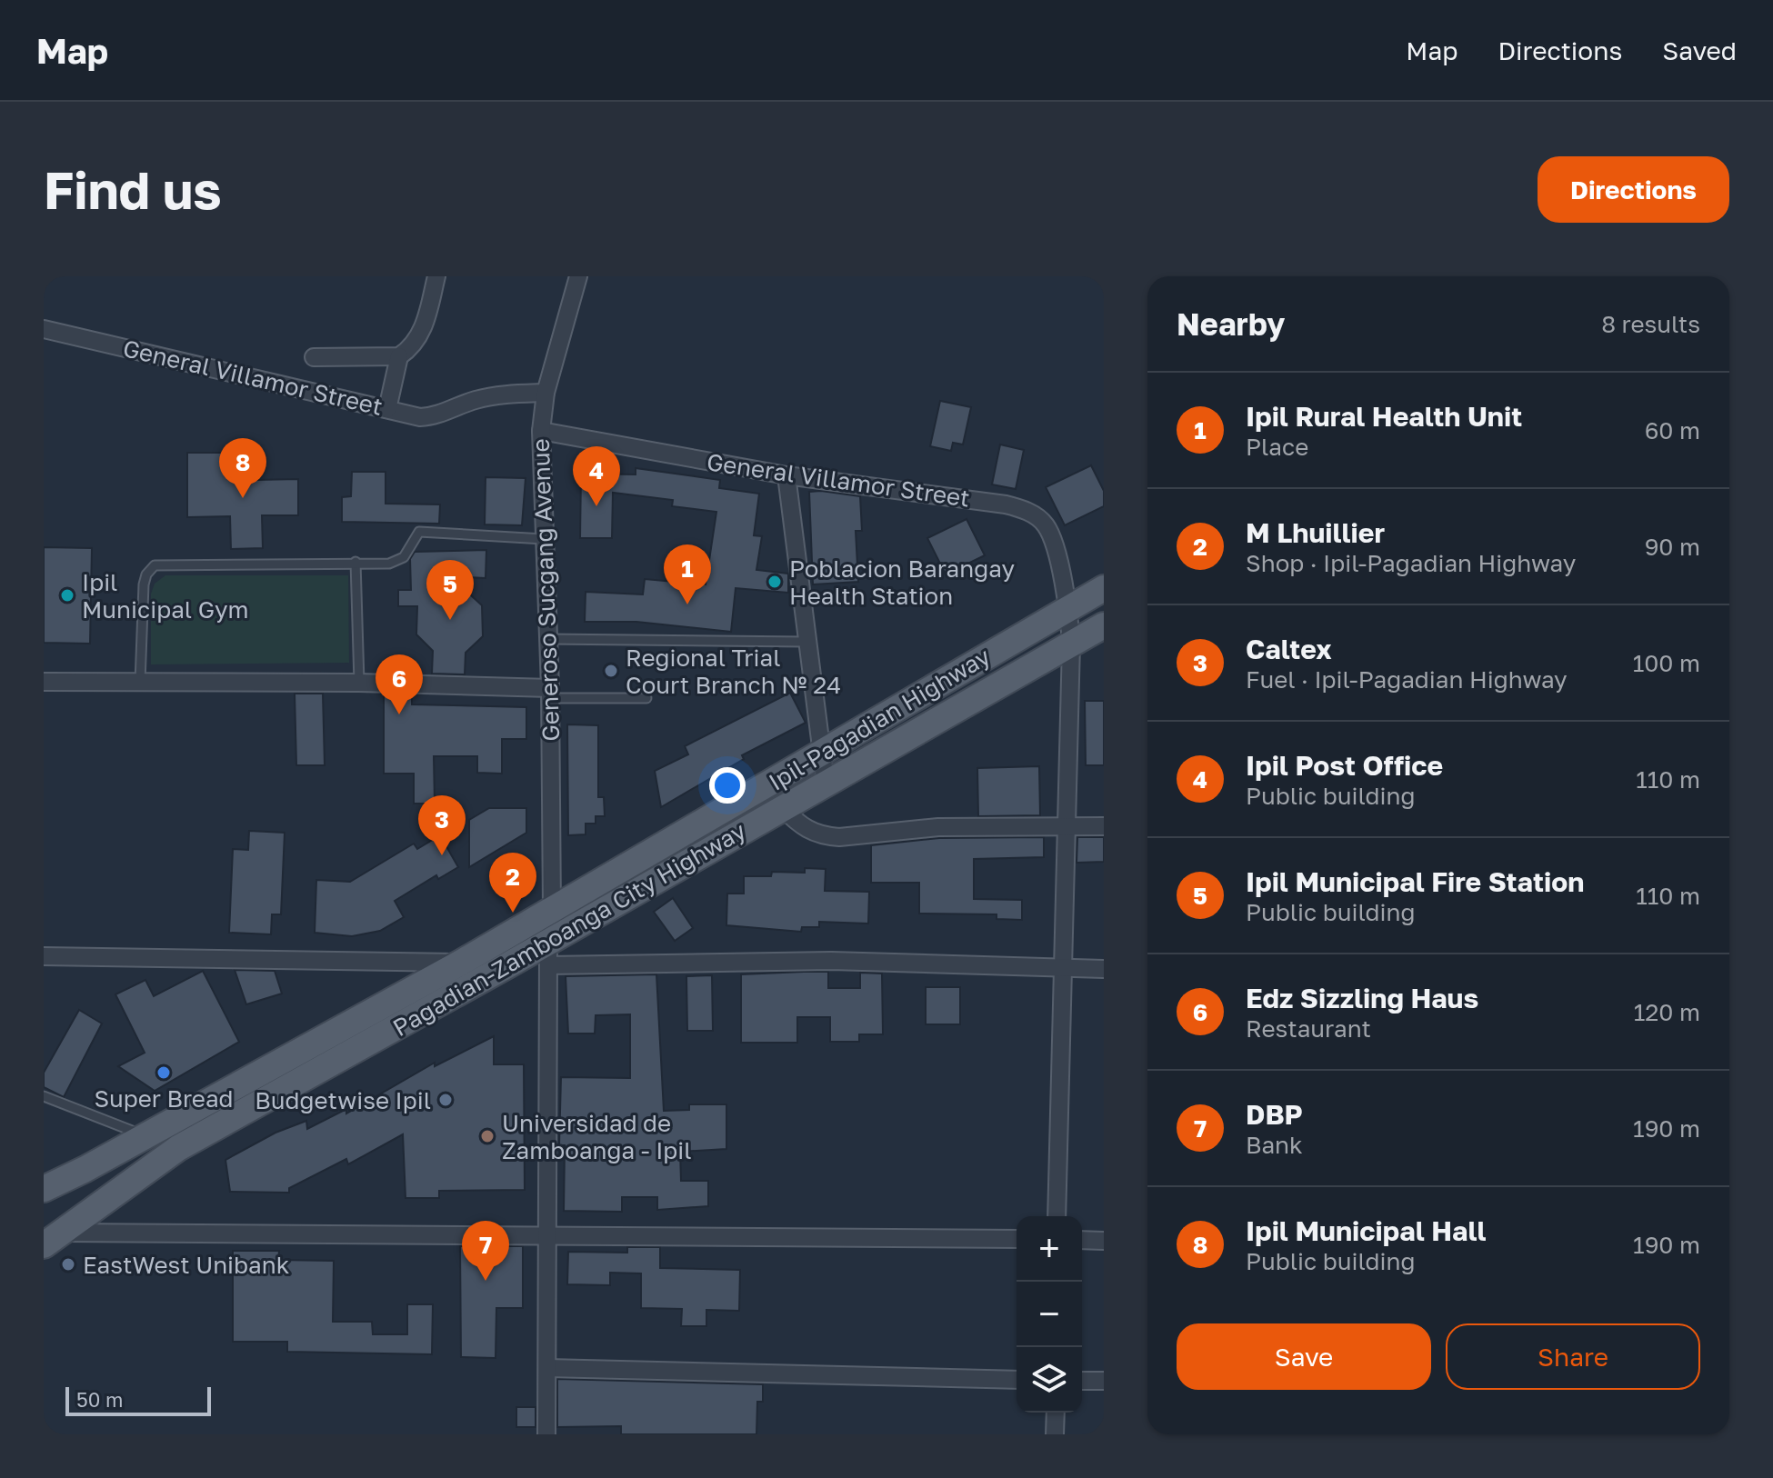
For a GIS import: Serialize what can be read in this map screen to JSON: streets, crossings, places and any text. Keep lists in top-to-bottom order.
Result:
{
  "streets": {
    "main road": ["Ipil-Pagadian Highway", "Pagadian-Zamboanga City Highway"],
    "street": ["General Villamor Street", "Generoso Sucgang Avenue"]
  },
  "crossings": [
    ["General Villamor Street", "Generoso Sucgang Avenue"],
    ["General Villamor Street", "Ipil-Pagadian Highway"],
    ["General Villamor Street", "Pagadian-Zamboanga City Highway"],
    ["Generoso Sucgang Avenue", "Ipil-Pagadian Highway"]
  ],
  "places": [
    "Poblacion Barangay Health Station",
    "Ipil Municipal Gym",
    "Regional Trial Court Branch № 24",
    "Super Bread",
    "Budgetwise Ipil",
    "Universidad de Zamboanga - Ipil",
    "EastWest Unibank"
  ],
  "scale_bar": "50 m",
  "page": {
    "header": "Map",
    "nav": ["Map", "Directions", "Saved"],
    "buttons": [
      "Directions",
      ["Save", "Share"]
    ],
    "title": "Find us",
    "heading": ["Nearby", "8 results"],
    "list": [
      {
        "mark": "1",
        "name": "Ipil Rural Health Unit",
        "note": "Place",
        "value": "60 m"
      },
      {
        "mark": "2",
        "name": "M Lhuillier",
        "note": "Shop · Ipil-Pagadian Highway",
        "value": "90 m"
      },
      {
        "mark": "3",
        "name": "Caltex",
        "note": "Fuel · Ipil-Pagadian Highway",
        "value": "100 m"
      },
      {
        "mark": "4",
        "name": "Ipil Post Office",
        "note": "Public building",
        "value": "110 m"
      },
      {
        "mark": "5",
        "name": "Ipil Municipal Fire Station",
        "note": "Public building",
        "value": "110 m"
      },
      {
        "mark": "6",
        "name": "Edz Sizzling Haus",
        "note": "Restaurant",
        "value": "120 m"
      },
      {
        "mark": "7",
        "name": "DBP",
        "note": "Bank",
        "value": "190 m"
      },
      {
        "mark": "8",
        "name": "Ipil Municipal Hall",
        "note": "Public building",
        "value": "190 m"
      }
    ],
    "pins": [
      "8",
      "4",
      "1",
      "5",
      "6",
      "3",
      "2",
      "7"
    ],
    "map_buttons": ["+", "−"],
    "scale": "50 m"
  }
}
